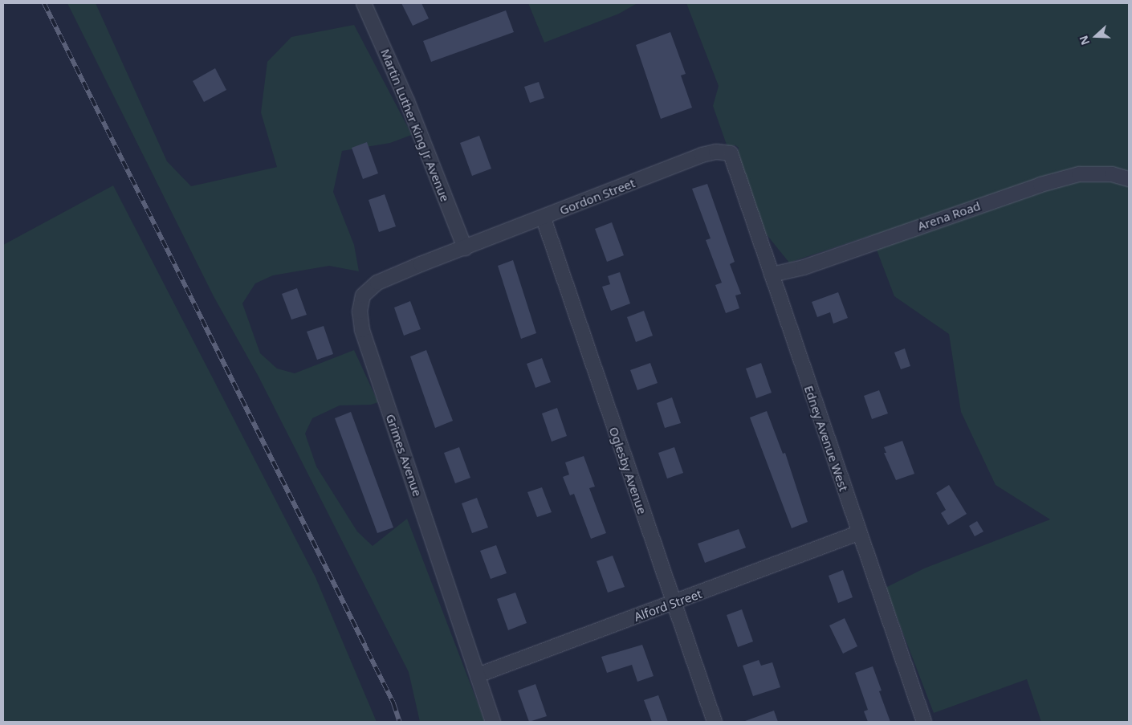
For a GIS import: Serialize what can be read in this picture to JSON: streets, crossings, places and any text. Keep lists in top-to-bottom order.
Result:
{
  "streets": {
    "street": [
      "Martin Luther King Jr Avenue",
      "Gordon Street",
      "Arena Road",
      "Edney Avenue West",
      "Grimes Avenue",
      "Oglesby Avenue",
      "Alford Street"
    ]
  },
  "crossings": [
    ["Martin Luther King Jr Avenue", "Gordon Street"],
    ["Martin Luther King Jr Avenue", "Grimes Avenue"],
    ["Gordon Street", "Edney Avenue West"],
    ["Gordon Street", "Grimes Avenue"],
    ["Gordon Street", "Oglesby Avenue"],
    ["Arena Road", "Edney Avenue West"],
    ["Edney Avenue West", "Alford Street"],
    ["Grimes Avenue", "Alford Street"],
    ["Oglesby Avenue", "Alford Street"]
  ],
  "north": "left"
}
